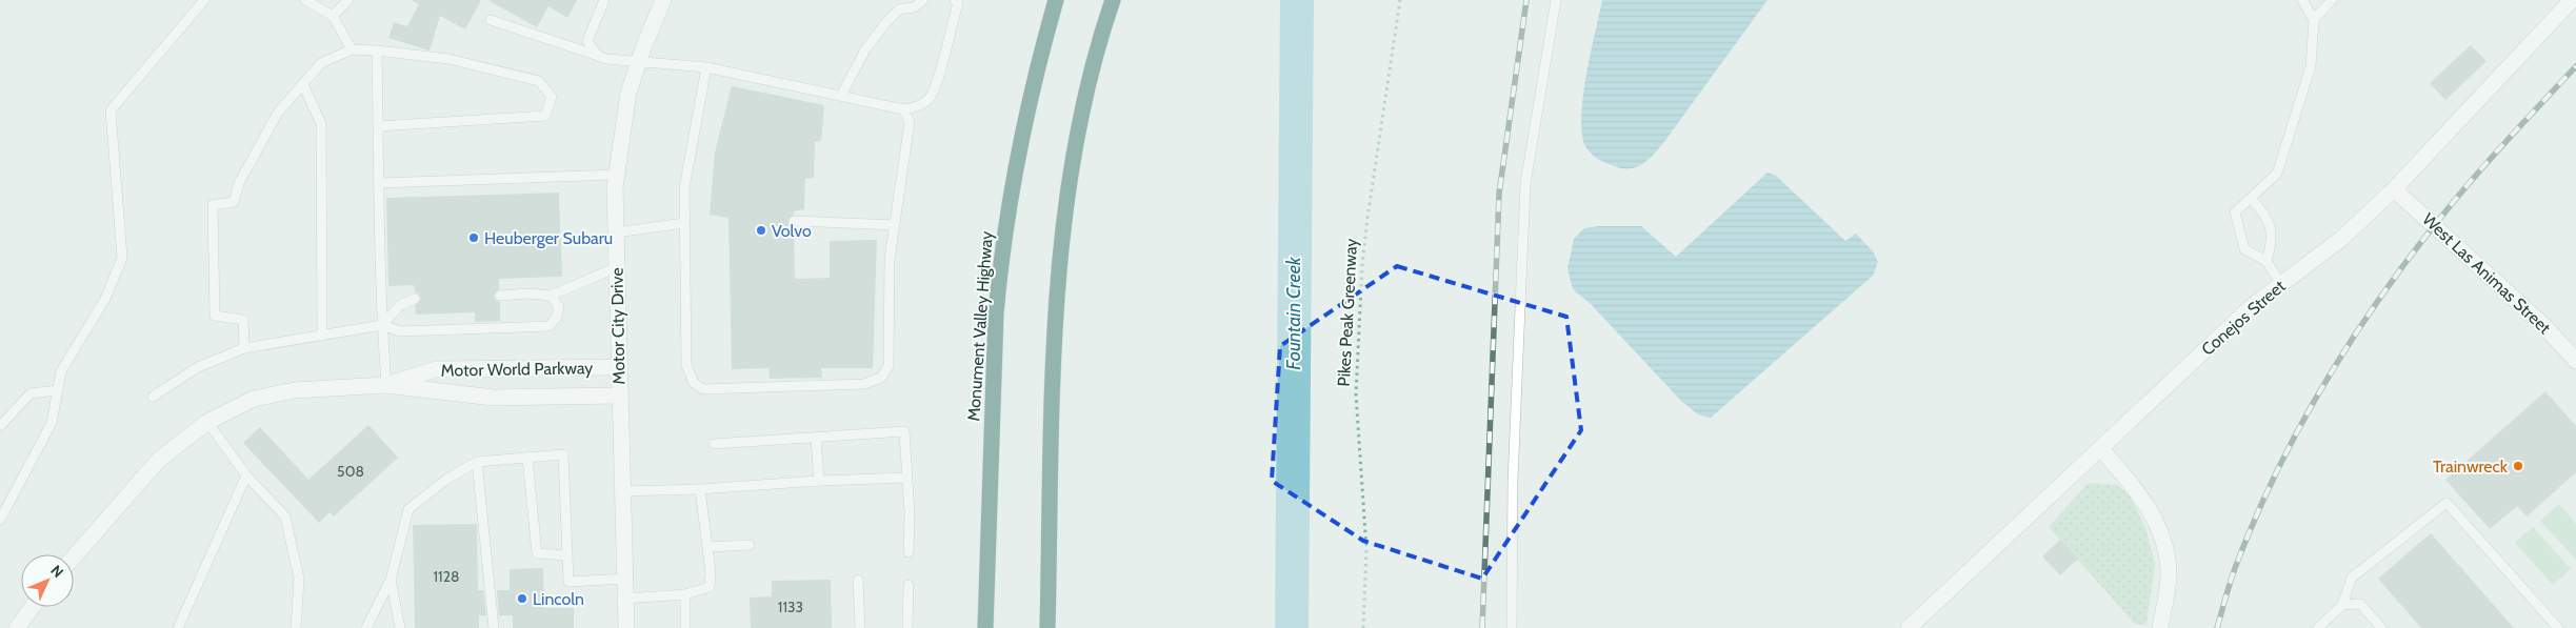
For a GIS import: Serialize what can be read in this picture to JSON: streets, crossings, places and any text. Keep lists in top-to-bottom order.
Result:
{
  "streets": {
    "highway": ["Monument Valley Highway"],
    "street": [
      "West Las Animas Street",
      "Conejos Street",
      "Motor City Drive",
      "Motor World Parkway"
    ],
    "path": ["Pikes Peak Greenway"]
  },
  "crossings": [
    ["West Las Animas Street", "Conejos Street"],
    ["Motor City Drive", "Motor World Parkway"]
  ],
  "water": ["Fountain Creek"],
  "places": [
    "Volvo",
    "Heuberger Subaru",
    "Trainwreck",
    "Lincoln"
  ],
  "house_numbers": ["508", "1128", "1133"],
  "north": "top right"
}
